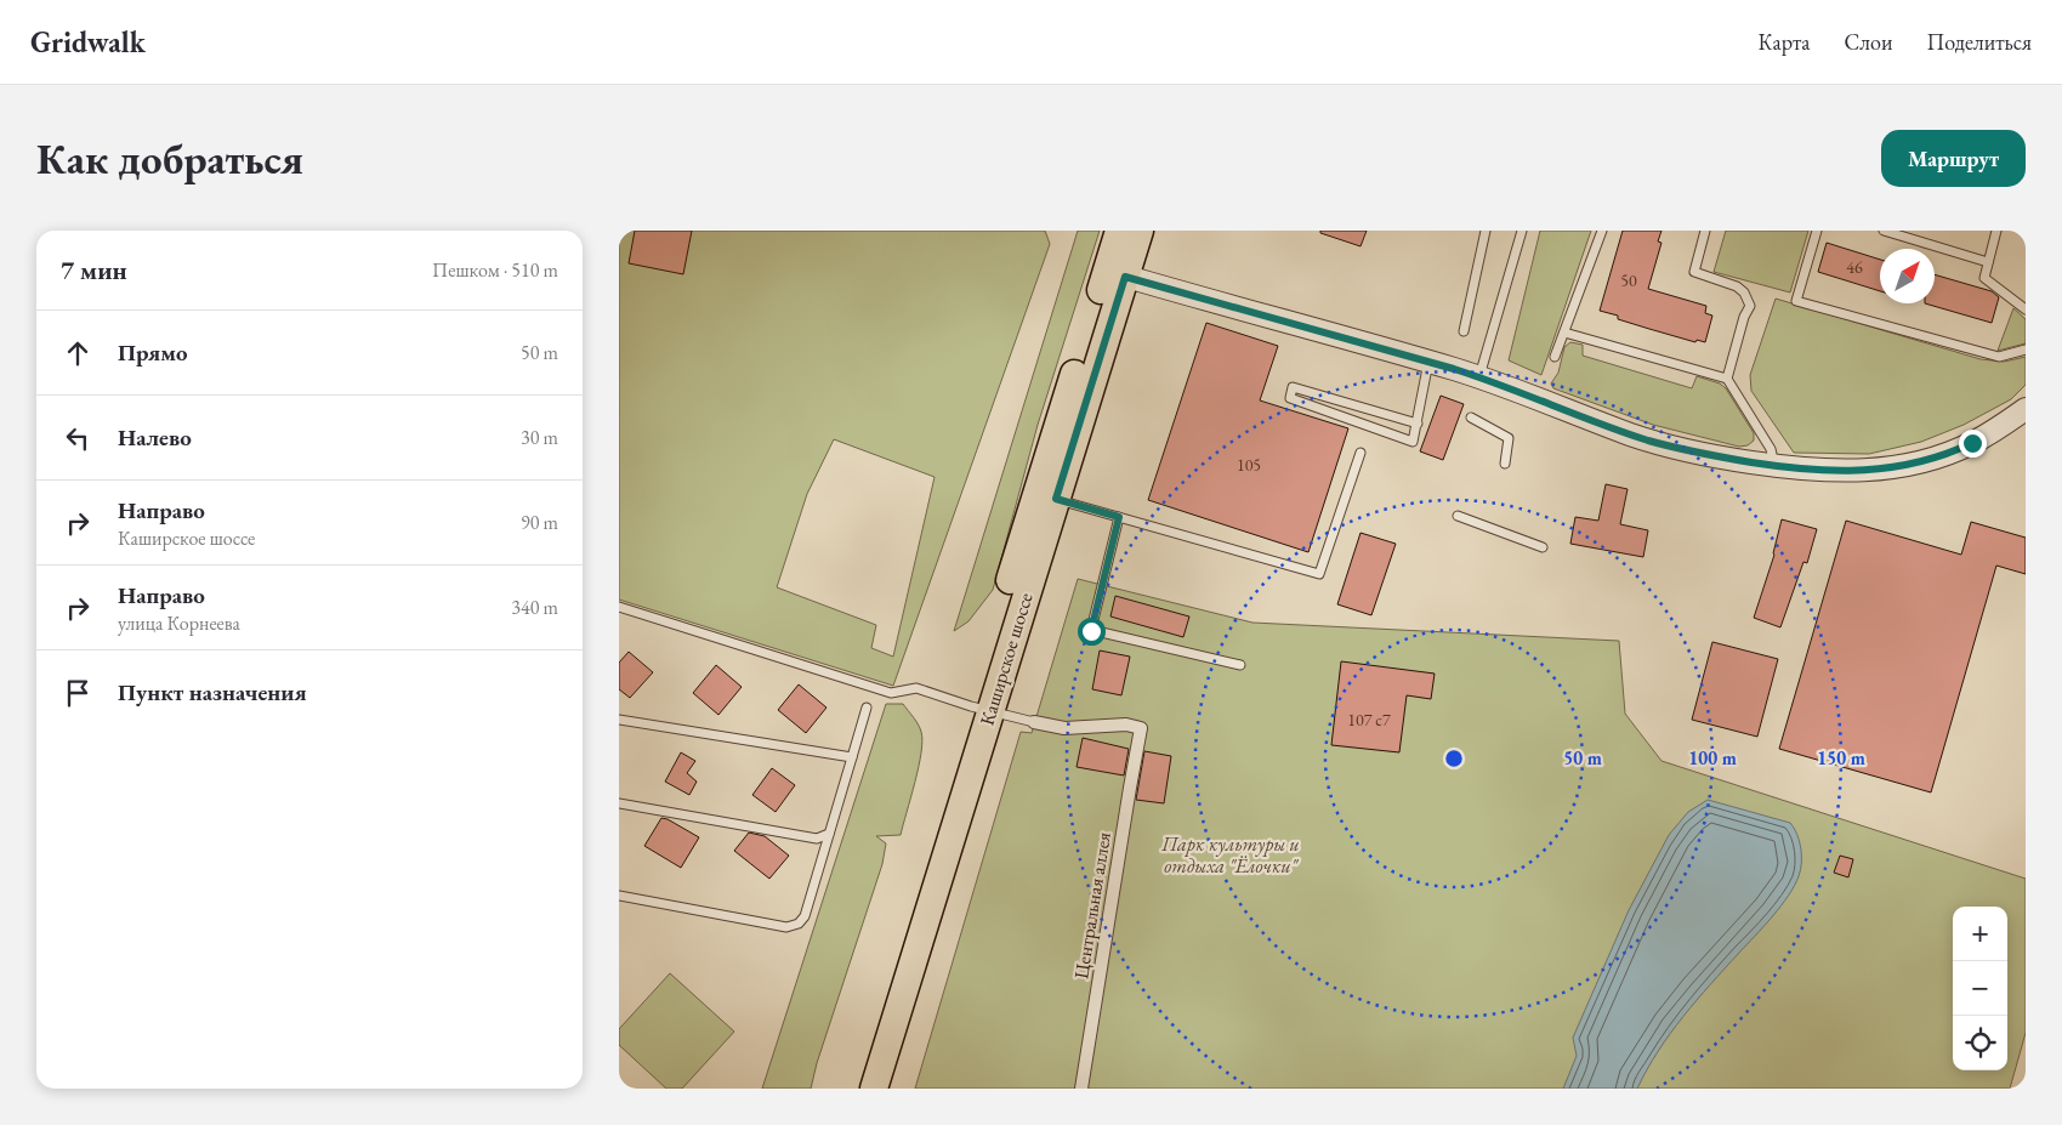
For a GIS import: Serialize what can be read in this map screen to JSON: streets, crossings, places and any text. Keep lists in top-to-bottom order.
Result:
{
  "streets": {
    "main road": ["Каширское шоссе"],
    "street": ["Центральная аллея"]
  },
  "parks": ["Парк культуры и отдыха \"Ёлочки\""],
  "house_numbers": [
    "46",
    "50",
    "105",
    "107 с7"
  ],
  "north": "top right",
  "page": {
    "header": "Gridwalk",
    "nav": ["Карта", "Слои", "Поделиться"],
    "buttons": "Маршрут",
    "title": "Как добраться",
    "heading": ["7 мин", "Пешком · 510 m"],
    "list": [
      ["Прямо", "50 m"],
      ["Налево", "30 m"],
      ["Направо", "Каширское шоссе", "90 m"],
      ["Направо", "улица Корнеева", "340 m"],
      "Пункт назначения"
    ],
    "map_buttons": ["+", "−"]
  },
  "rings": ["50 m", "100 m", "150 m"]
}
